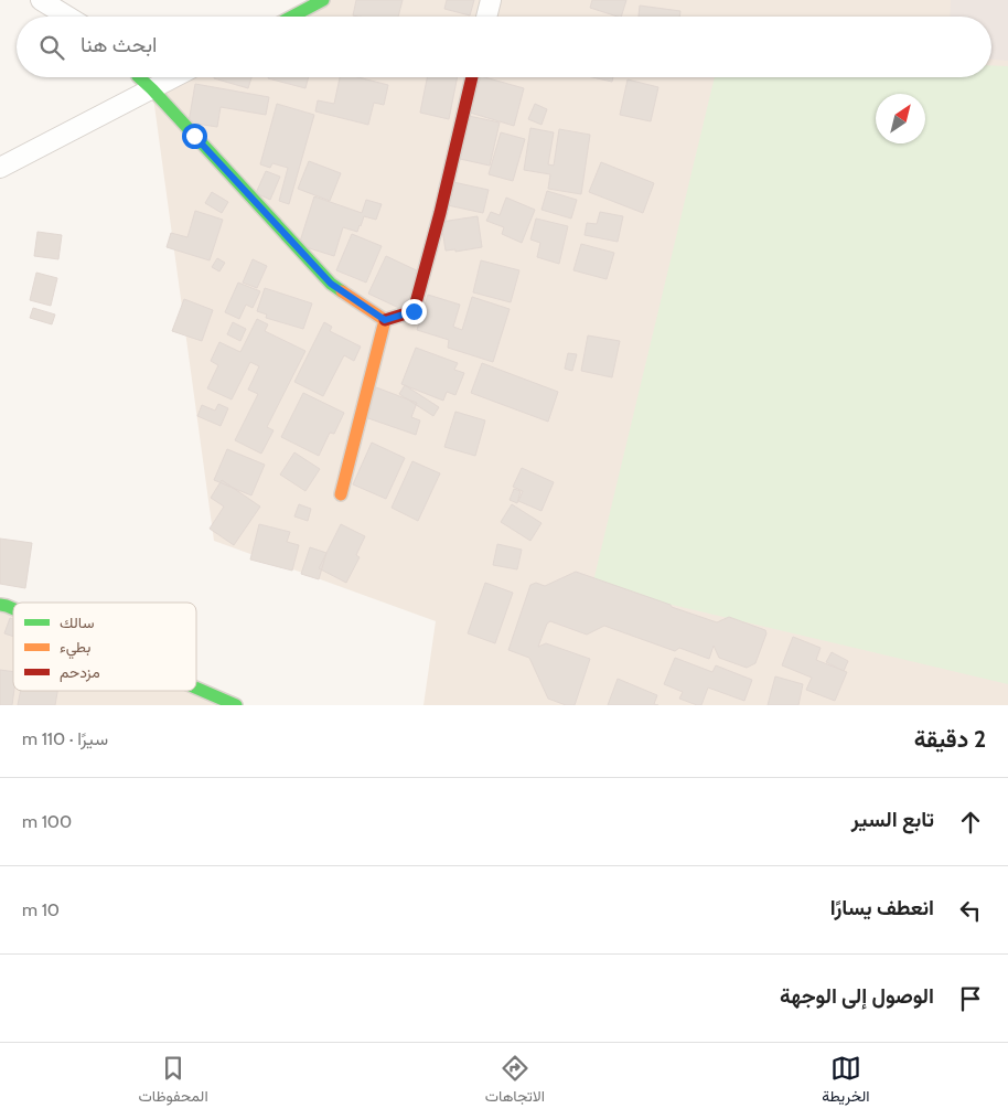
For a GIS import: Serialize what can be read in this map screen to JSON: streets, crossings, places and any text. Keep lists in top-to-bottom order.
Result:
{
  "legend": ["سالك", "بطيء", "مزدحم"],
  "north": "top right",
  "page": {
    "search": "ابحث هنا",
    "heading": ["2 دقيقة", "سيرًا · 110 m"],
    "list": [
      ["تابع السير", "100 m"],
      ["انعطف يسارًا", "10 m"],
      "الوصول إلى الوجهة"
    ],
    "nav": ["الخريطة", "الاتجاهات", "المحفوظات"]
  }
}
